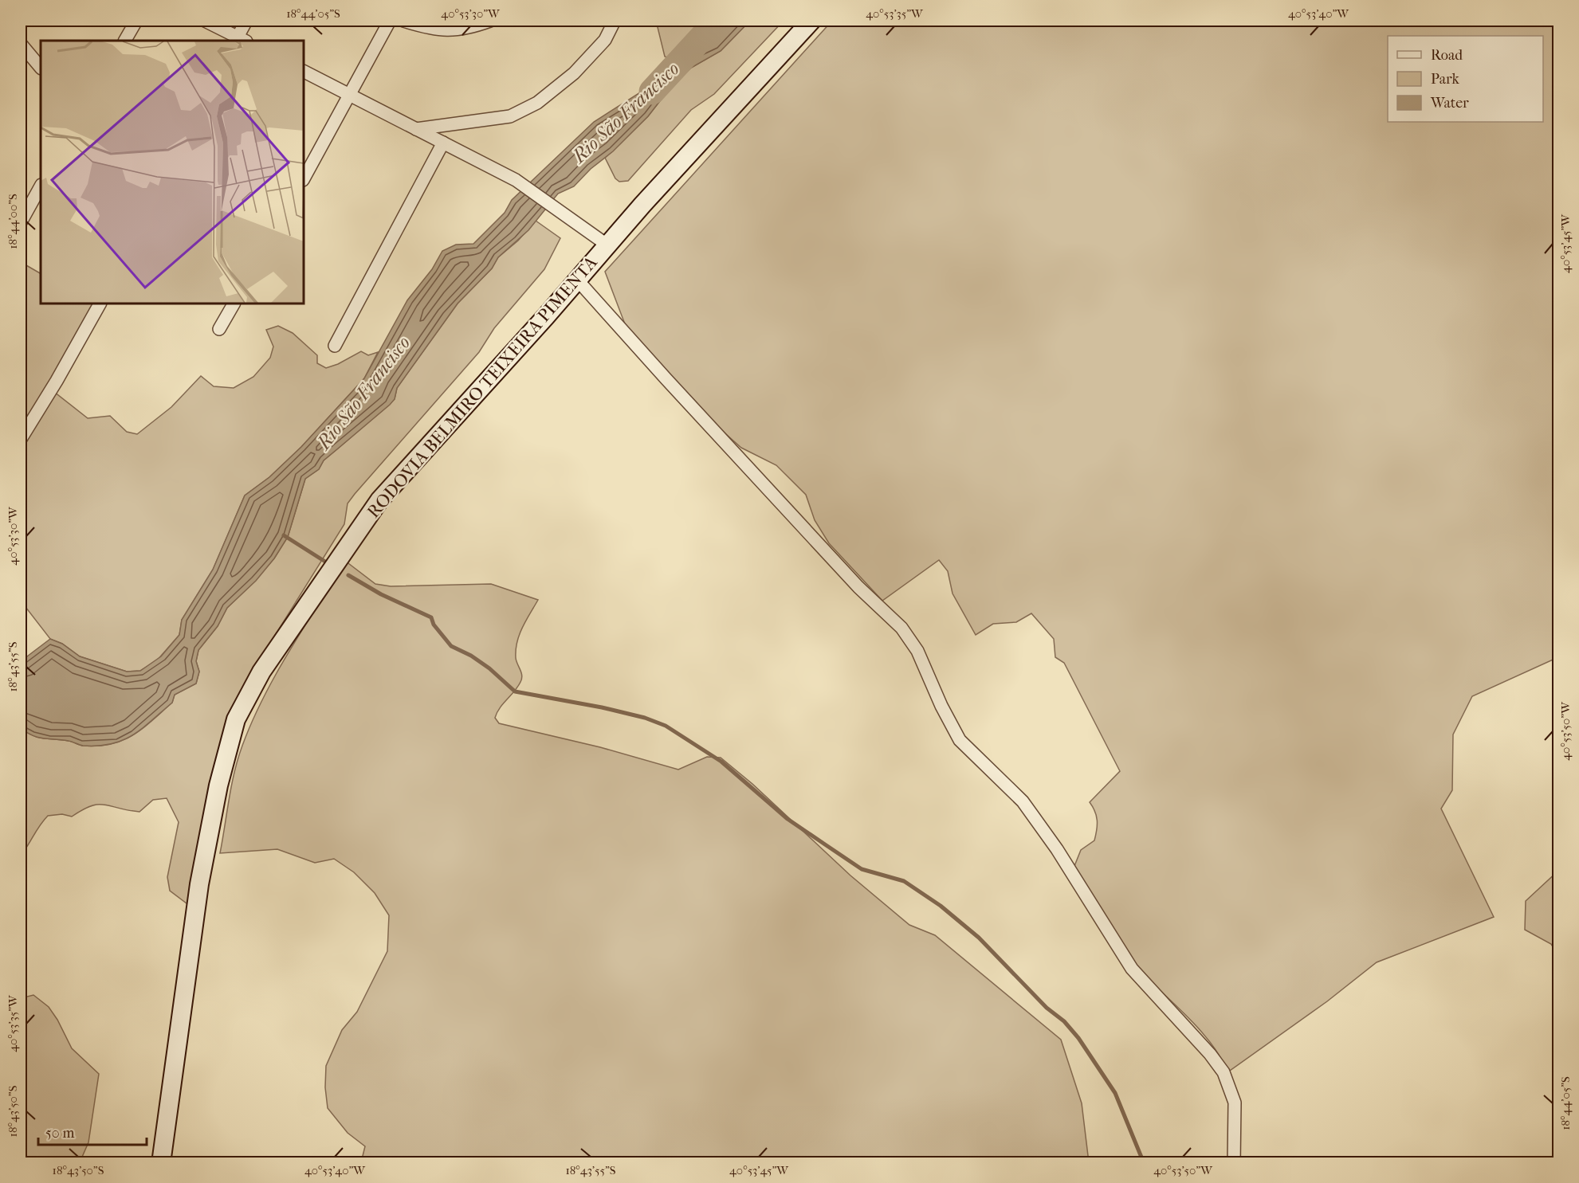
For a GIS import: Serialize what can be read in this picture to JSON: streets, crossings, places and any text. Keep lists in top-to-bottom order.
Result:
{
  "streets": {
    "main road": ["RODOVIA BELMIRO TEIXEIRA PIMENTA"]
  },
  "water": ["Rio São Francisco"],
  "legend": ["Road", "Park", "Water"],
  "scale_bar": "50 m",
  "coordinates": [
    "18°44'05\"S",
    "40°53'30\"W",
    "40°53'35\"W",
    "40°53'40\"W",
    "18°44'00\"S",
    "40°53'45\"W",
    "18°43'55\"S",
    "40°53'50\"W",
    "18°43'50\"S"
  ]
}
